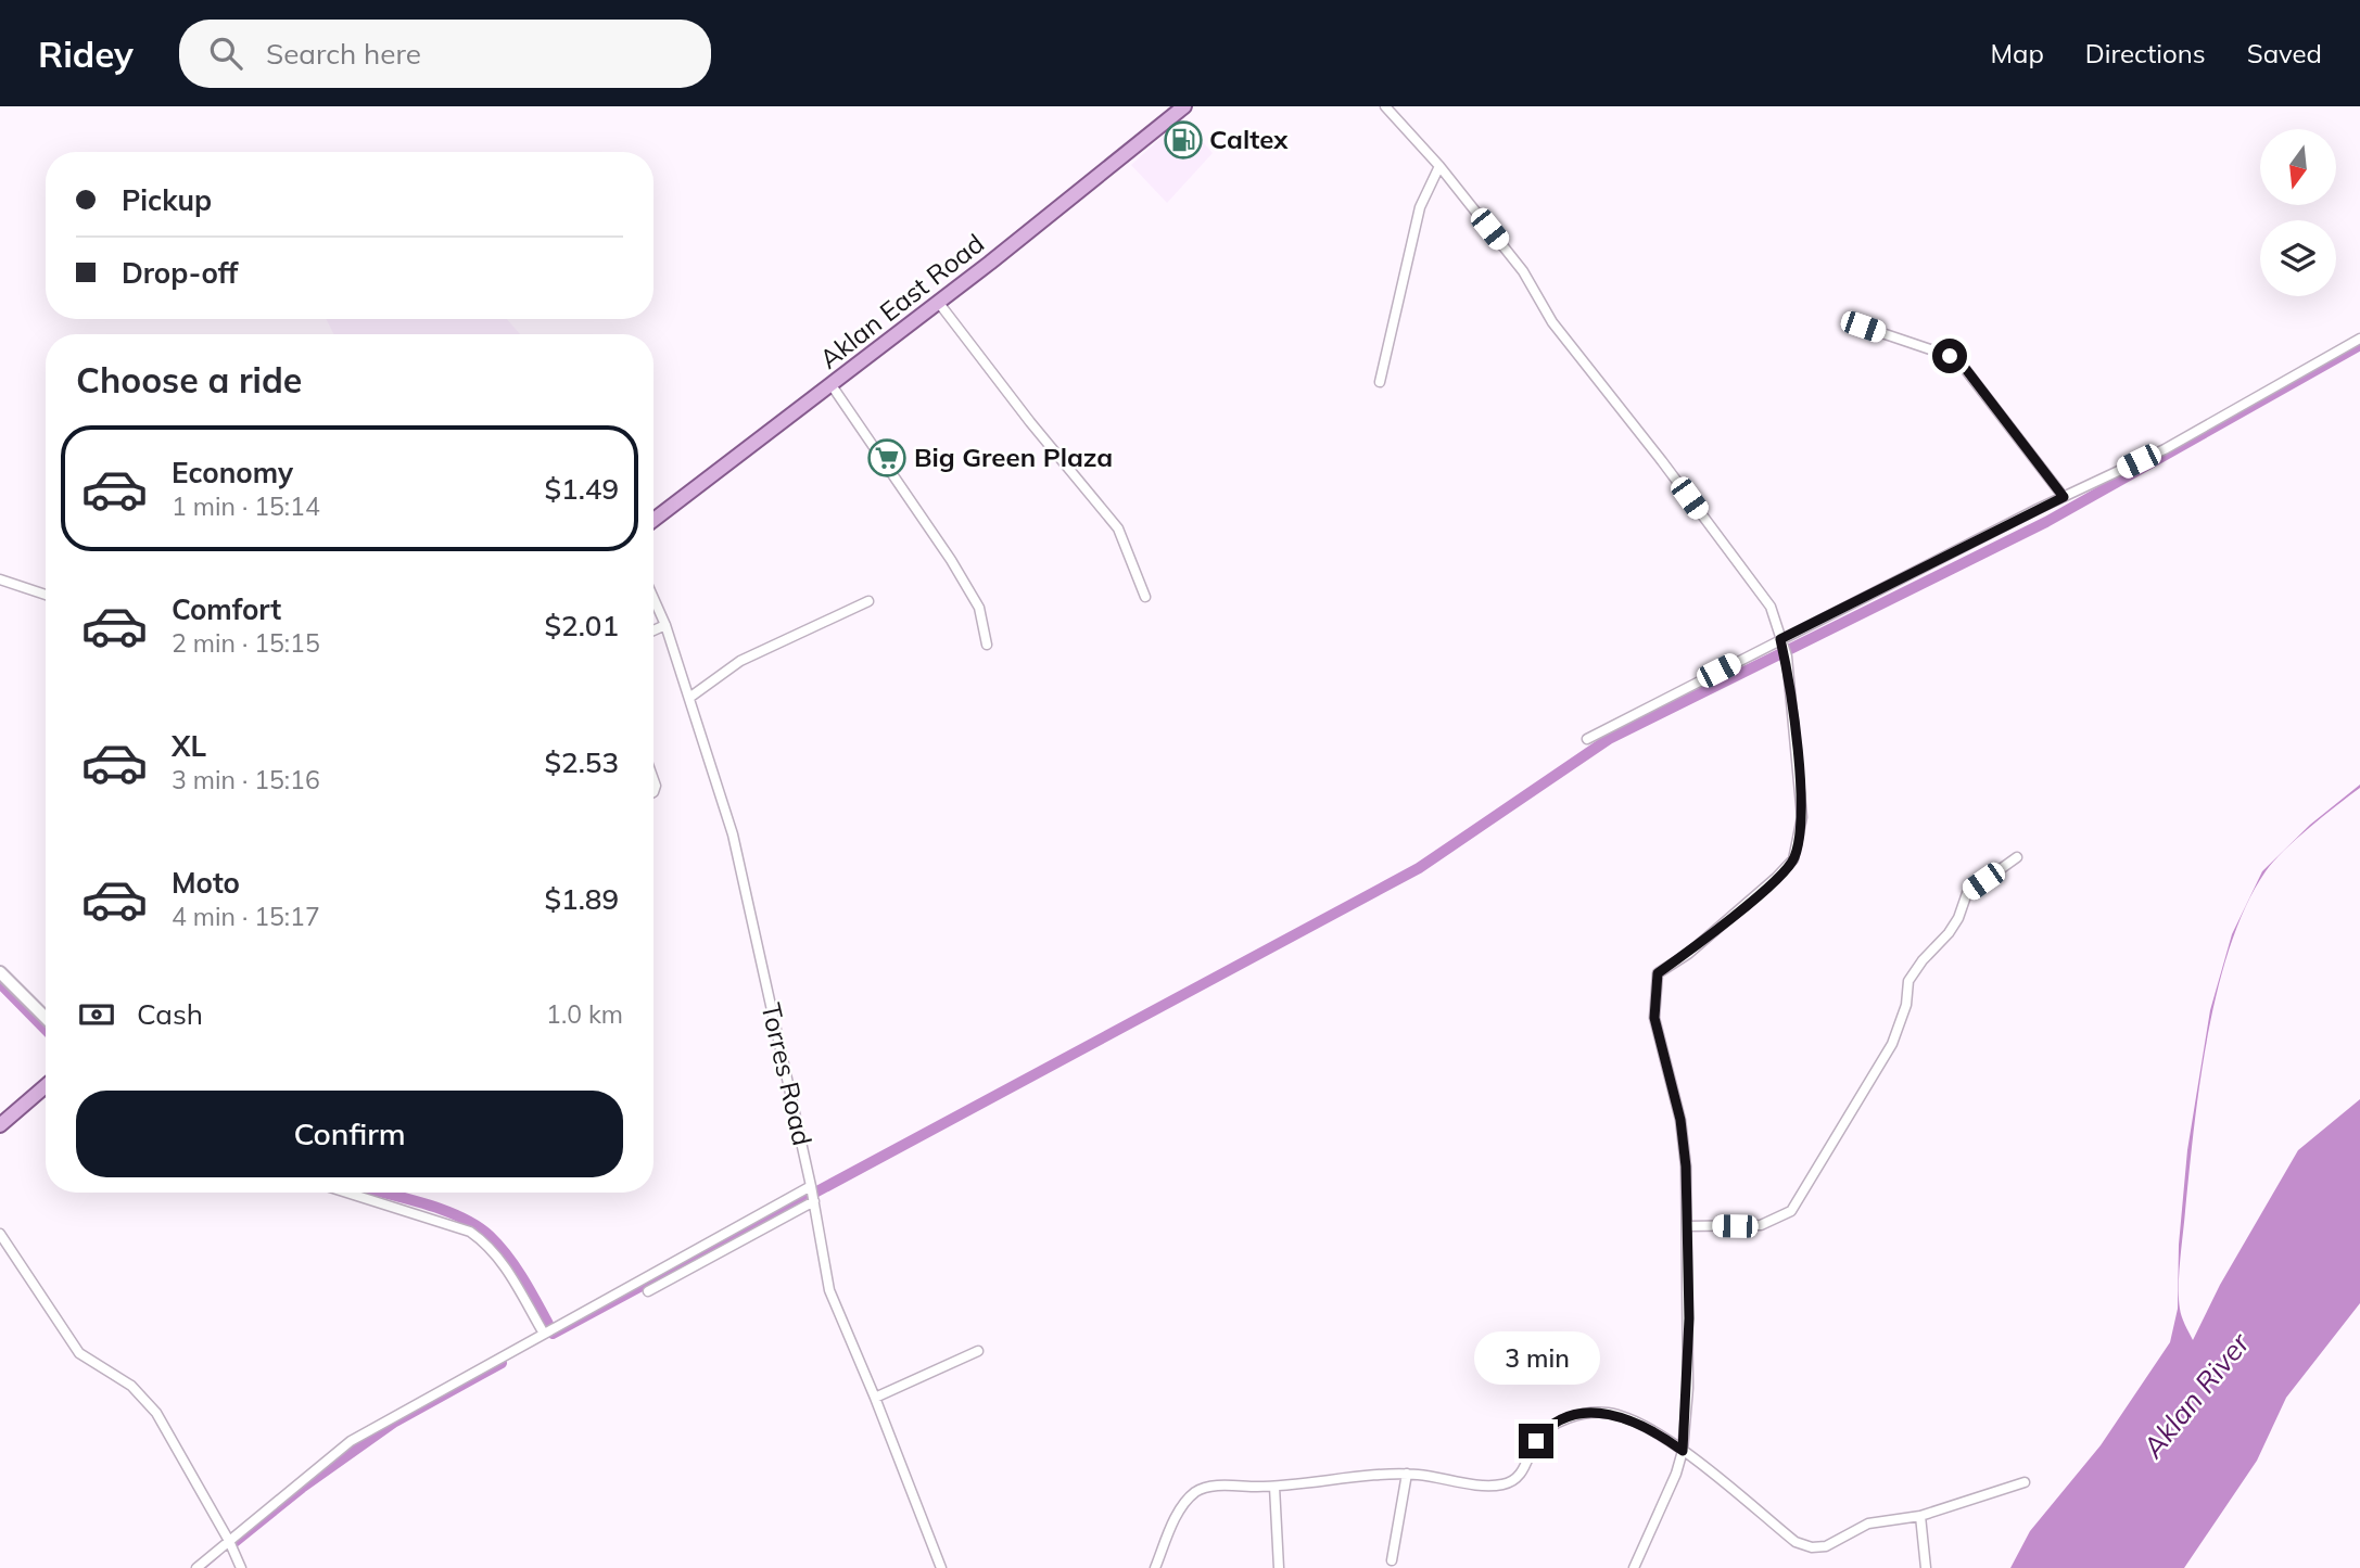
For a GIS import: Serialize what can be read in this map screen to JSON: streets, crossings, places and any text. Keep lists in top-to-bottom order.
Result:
{
  "streets": {
    "main road": ["Aklan East Road"],
    "street": ["Torres Road"]
  },
  "water": ["Aklan River"],
  "places": {
    "fuel station": ["Caltex"],
    "supermarket": ["Big Green Plaza"]
  },
  "north": "bottom",
  "page": {
    "header": "Ridey",
    "search": "Search here",
    "nav": ["Map", "Directions", "Saved"],
    "banner": ["Pickup", "Drop-off"],
    "heading": "Choose a ride",
    "list": [
      {
        "name": "Economy",
        "note": "1 min · 15:14",
        "value": "$1.49"
      },
      {
        "name": "Comfort",
        "note": "2 min · 15:15",
        "value": "$2.01"
      },
      {
        "name": "XL",
        "note": "3 min · 15:16",
        "value": "$2.53"
      },
      {
        "name": "Moto",
        "note": "4 min · 15:17",
        "value": "$1.89"
      }
    ],
    "pay": ["Cash", "1.0 km"],
    "buttons": "Confirm",
    "bubble": "3 min"
  }
}
